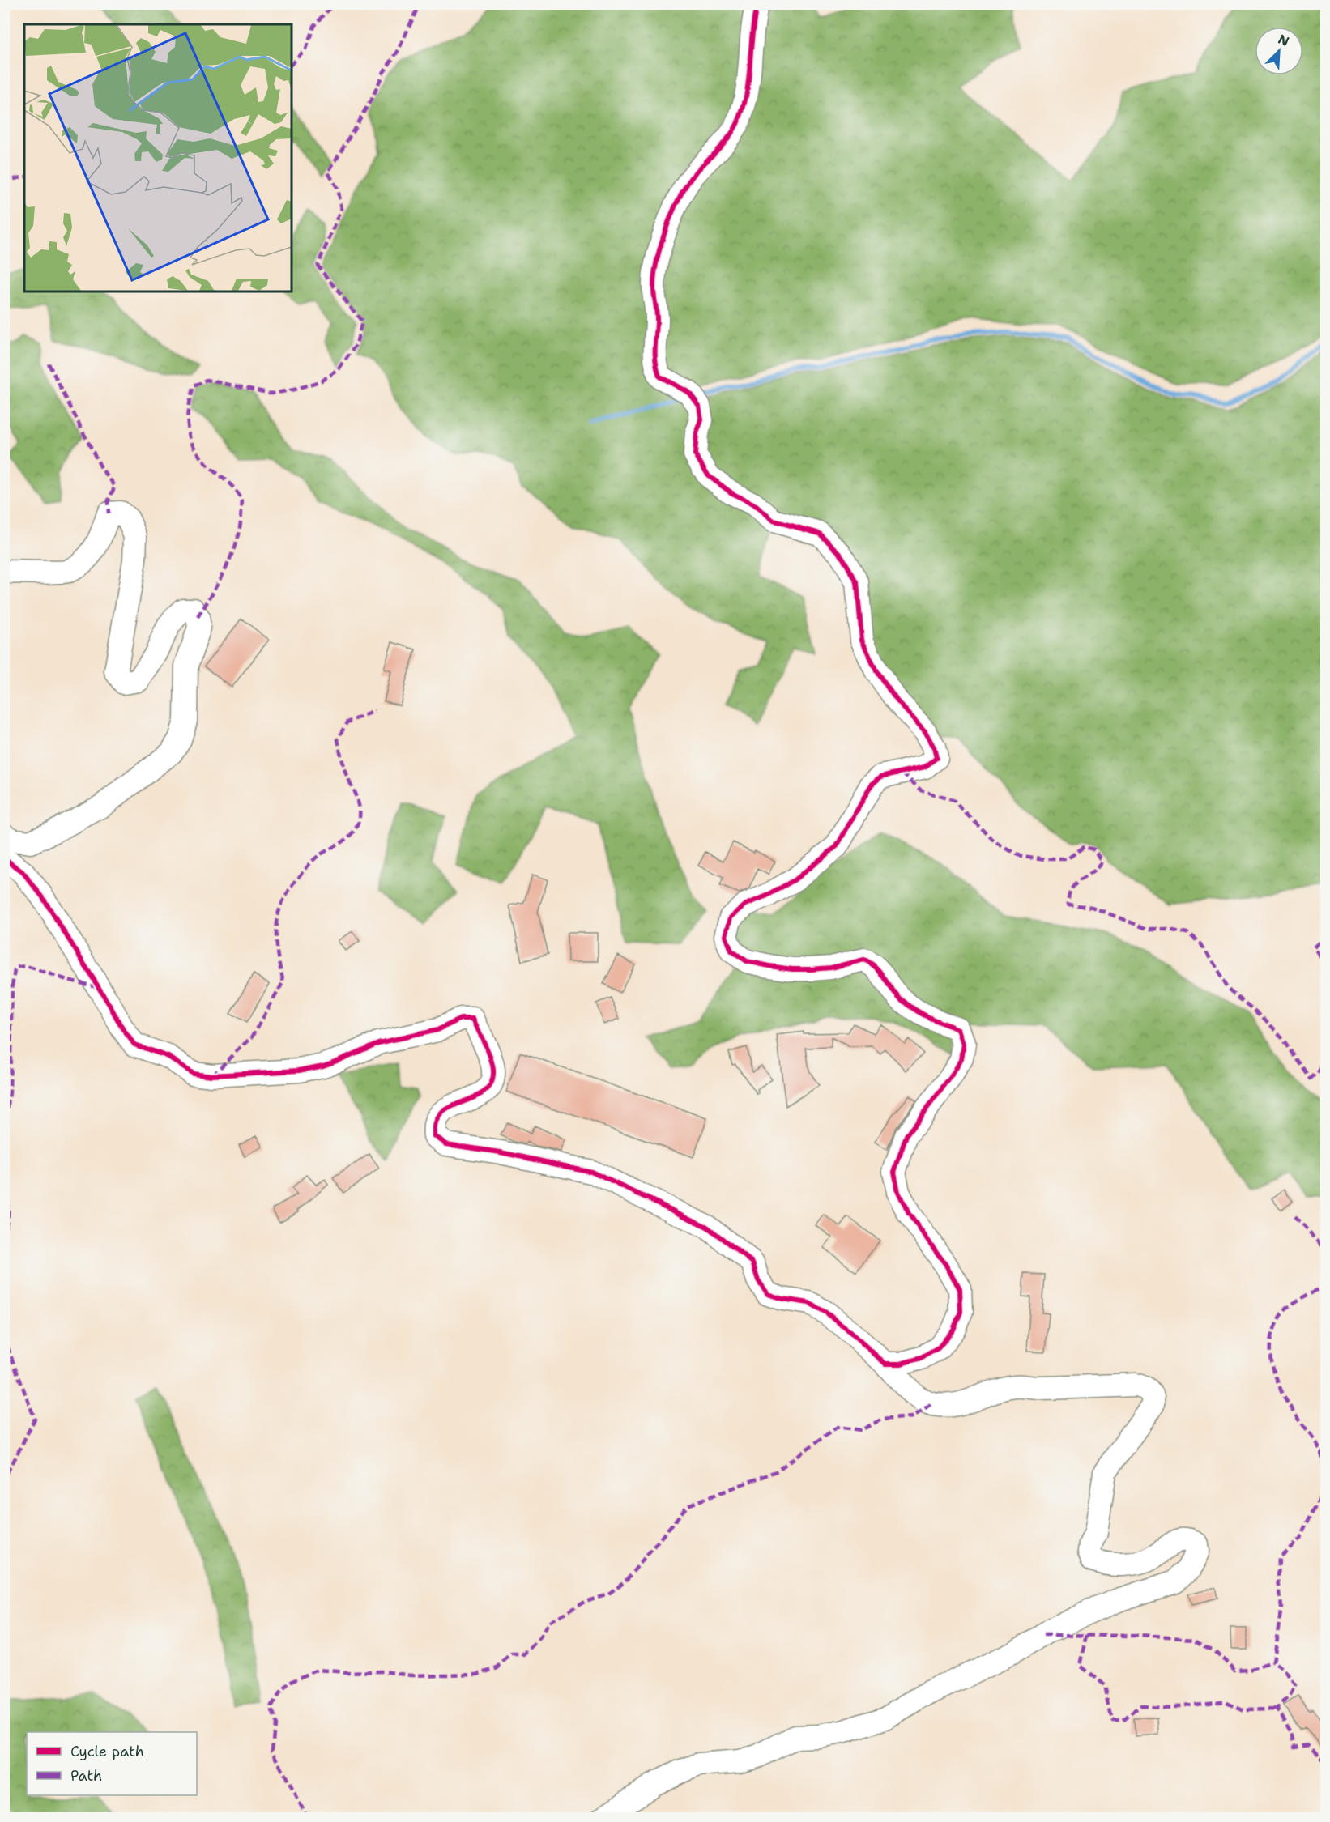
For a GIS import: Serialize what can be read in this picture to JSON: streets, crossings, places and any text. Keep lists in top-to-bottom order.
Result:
{
  "legend": ["Cycle path", "Path"],
  "north": "top right"
}
